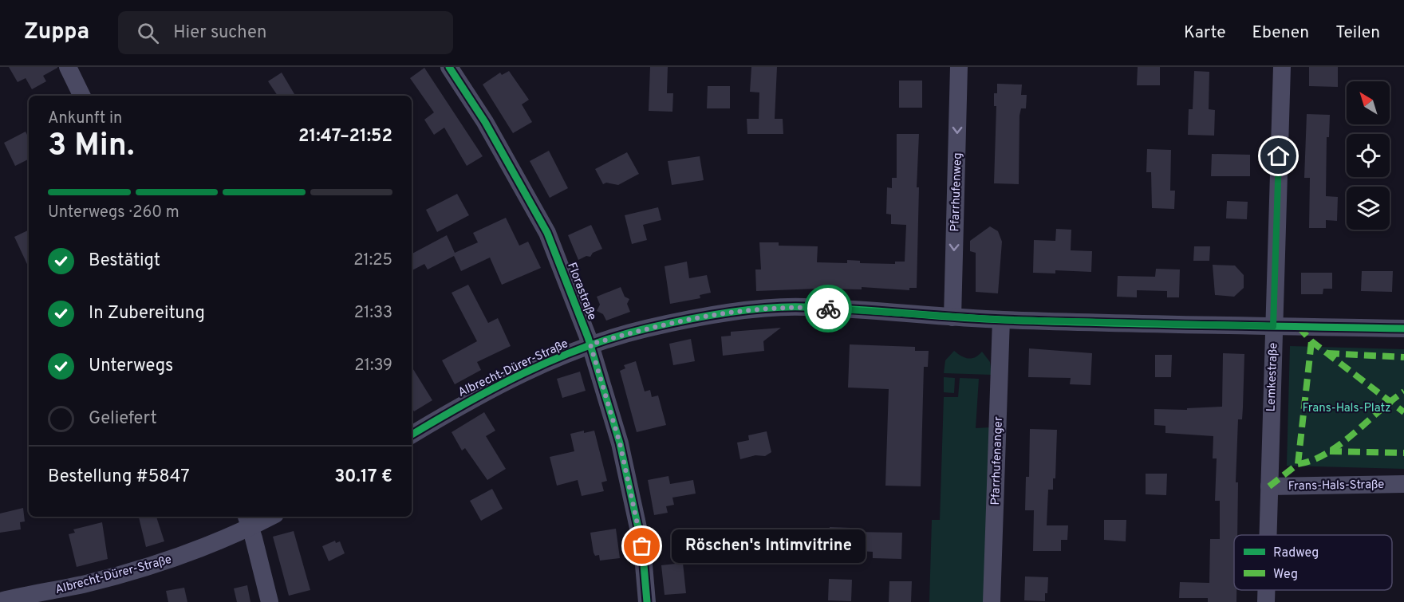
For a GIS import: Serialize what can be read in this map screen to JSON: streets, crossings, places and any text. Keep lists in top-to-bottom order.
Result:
{
  "streets": {
    "street": [
      "Pfarrhufenweg",
      "Florastraße",
      "Albrecht-Dürer-Straße",
      "Lemkestraße",
      "Pfarrhufenanger",
      "Frans-Hals-Straße"
    ]
  },
  "crossings": [
    ["Pfarrhufenweg", "Albrecht-Dürer-Straße"],
    ["Florastraße", "Albrecht-Dürer-Straße"],
    ["Albrecht-Dürer-Straße", "Lemkestraße"],
    ["Albrecht-Dürer-Straße", "Pfarrhufenanger"],
    ["Lemkestraße", "Frans-Hals-Straße"]
  ],
  "one_way": ["Pfarrhufenweg"],
  "parks": ["Frans-Hals-Platz"],
  "places": ["Röschen's Intimvitrine"],
  "legend": ["Radweg", "Weg"],
  "north": "top left",
  "page": {
    "header": "Zuppa",
    "search": "Hier suchen",
    "nav": ["Karte", "Ebenen", "Teilen"],
    "heading": ["3 Min.", "Ankunft in", "21:47–21:52"],
    "panel": ["Bestellung #5847", "30.17 €"],
    "bar": "Unterwegs · 260 m",
    "list": [
      ["Bestätigt", "21:25"],
      ["In Zubereitung", "21:33"],
      ["Unterwegs", "21:39"],
      "Geliefert"
    ],
    "bubble": "Röschen's Intimvitrine"
  }
}
